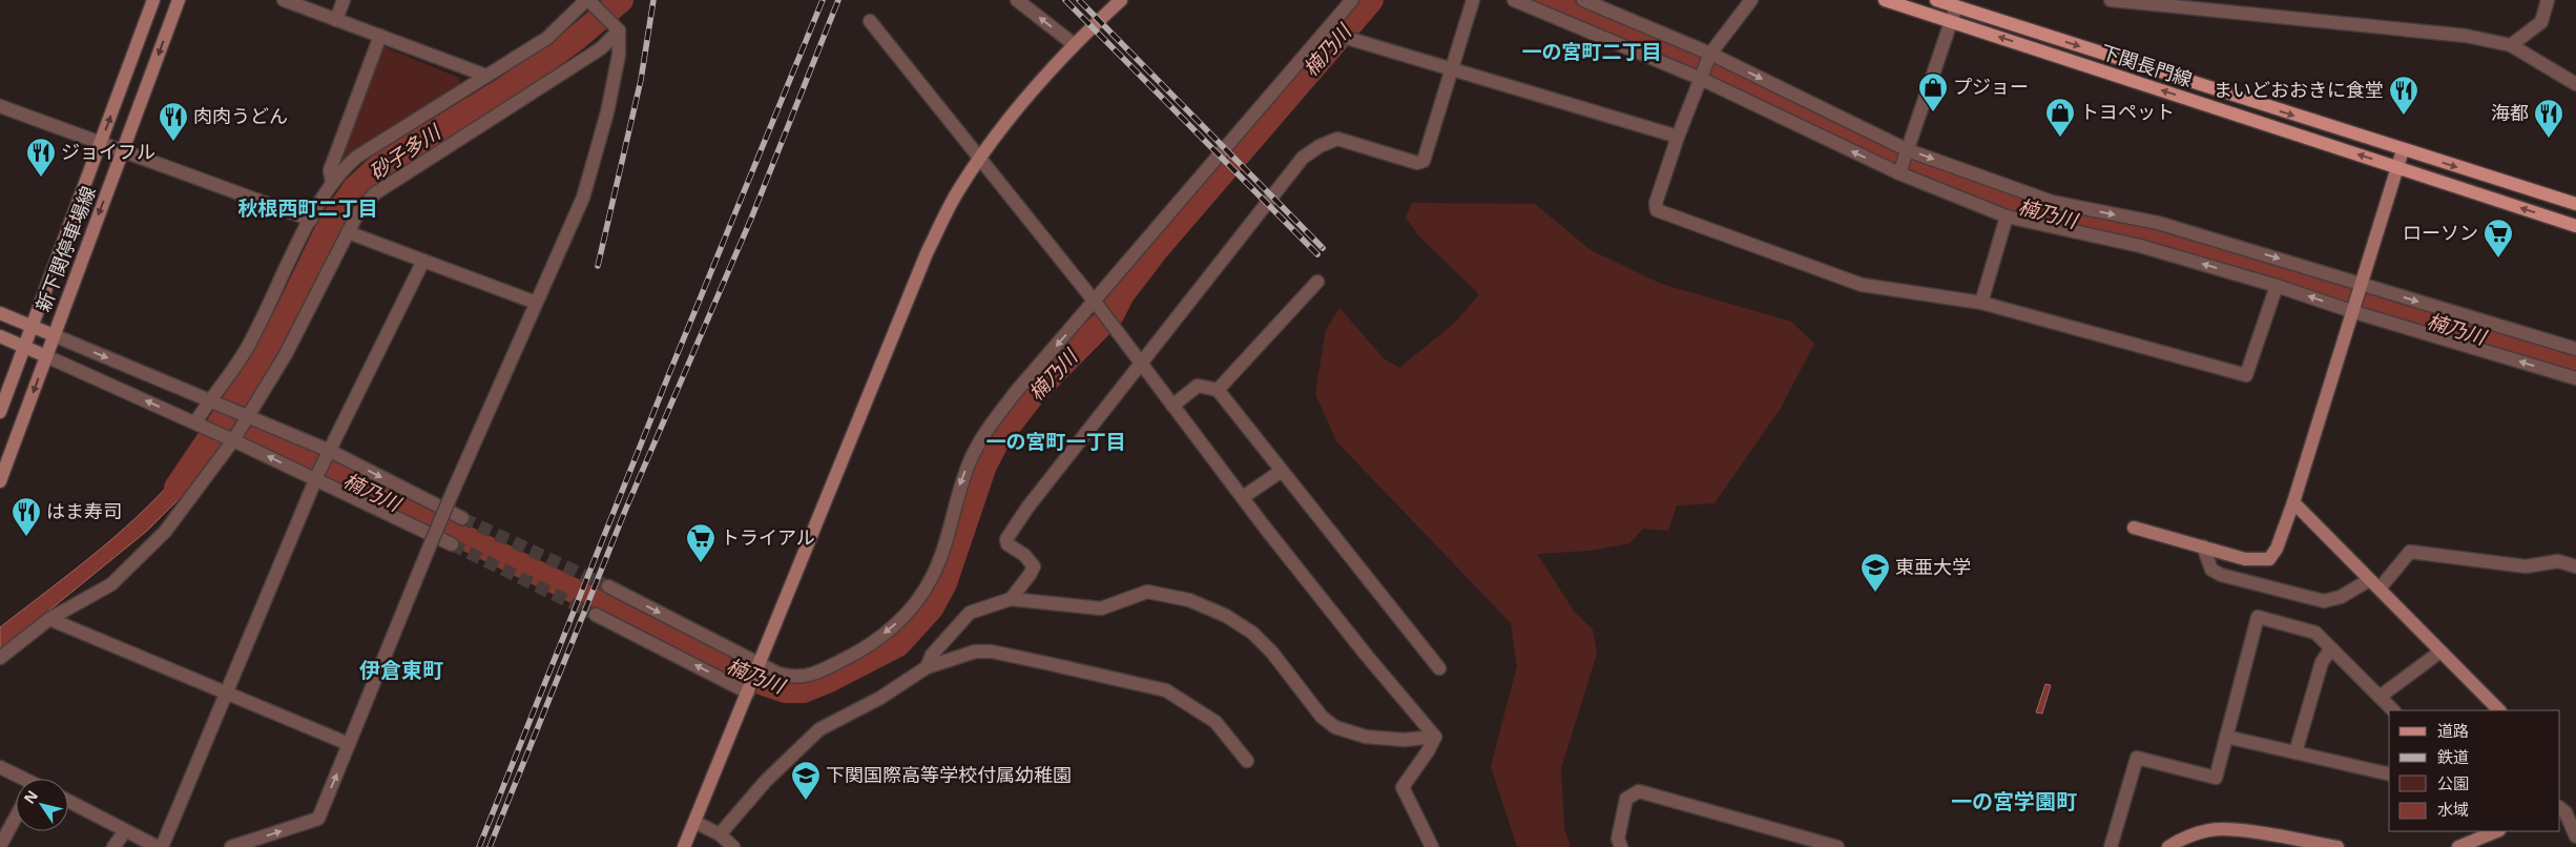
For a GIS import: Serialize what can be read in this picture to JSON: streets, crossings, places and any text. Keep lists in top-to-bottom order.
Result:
{
  "streets": {
    "main road": ["下関長門線"],
    "street": ["新下関停車場線"]
  },
  "districts": [
    "一の宮町二丁目",
    "秋根西町二丁目",
    "一の宮町一丁目",
    "伊倉東町",
    "一の宮学園町"
  ],
  "water": ["楠乃川", "砂子多川"],
  "places": {
    "shop": ["プジョー", "トヨペット"],
    "restaurant": [
      "まいどおおきに食堂",
      "海都",
      "肉肉うどん",
      "ジョイフル",
      "はま寿司"
    ],
    "supermarket": ["ローソン", "トライアル"],
    "school or university": ["東亜大学", "下関国際高等学校付属幼稚園"]
  },
  "legend": [
    "道路",
    "鉄道",
    "公園",
    "水域"
  ],
  "north": "top left"
}
